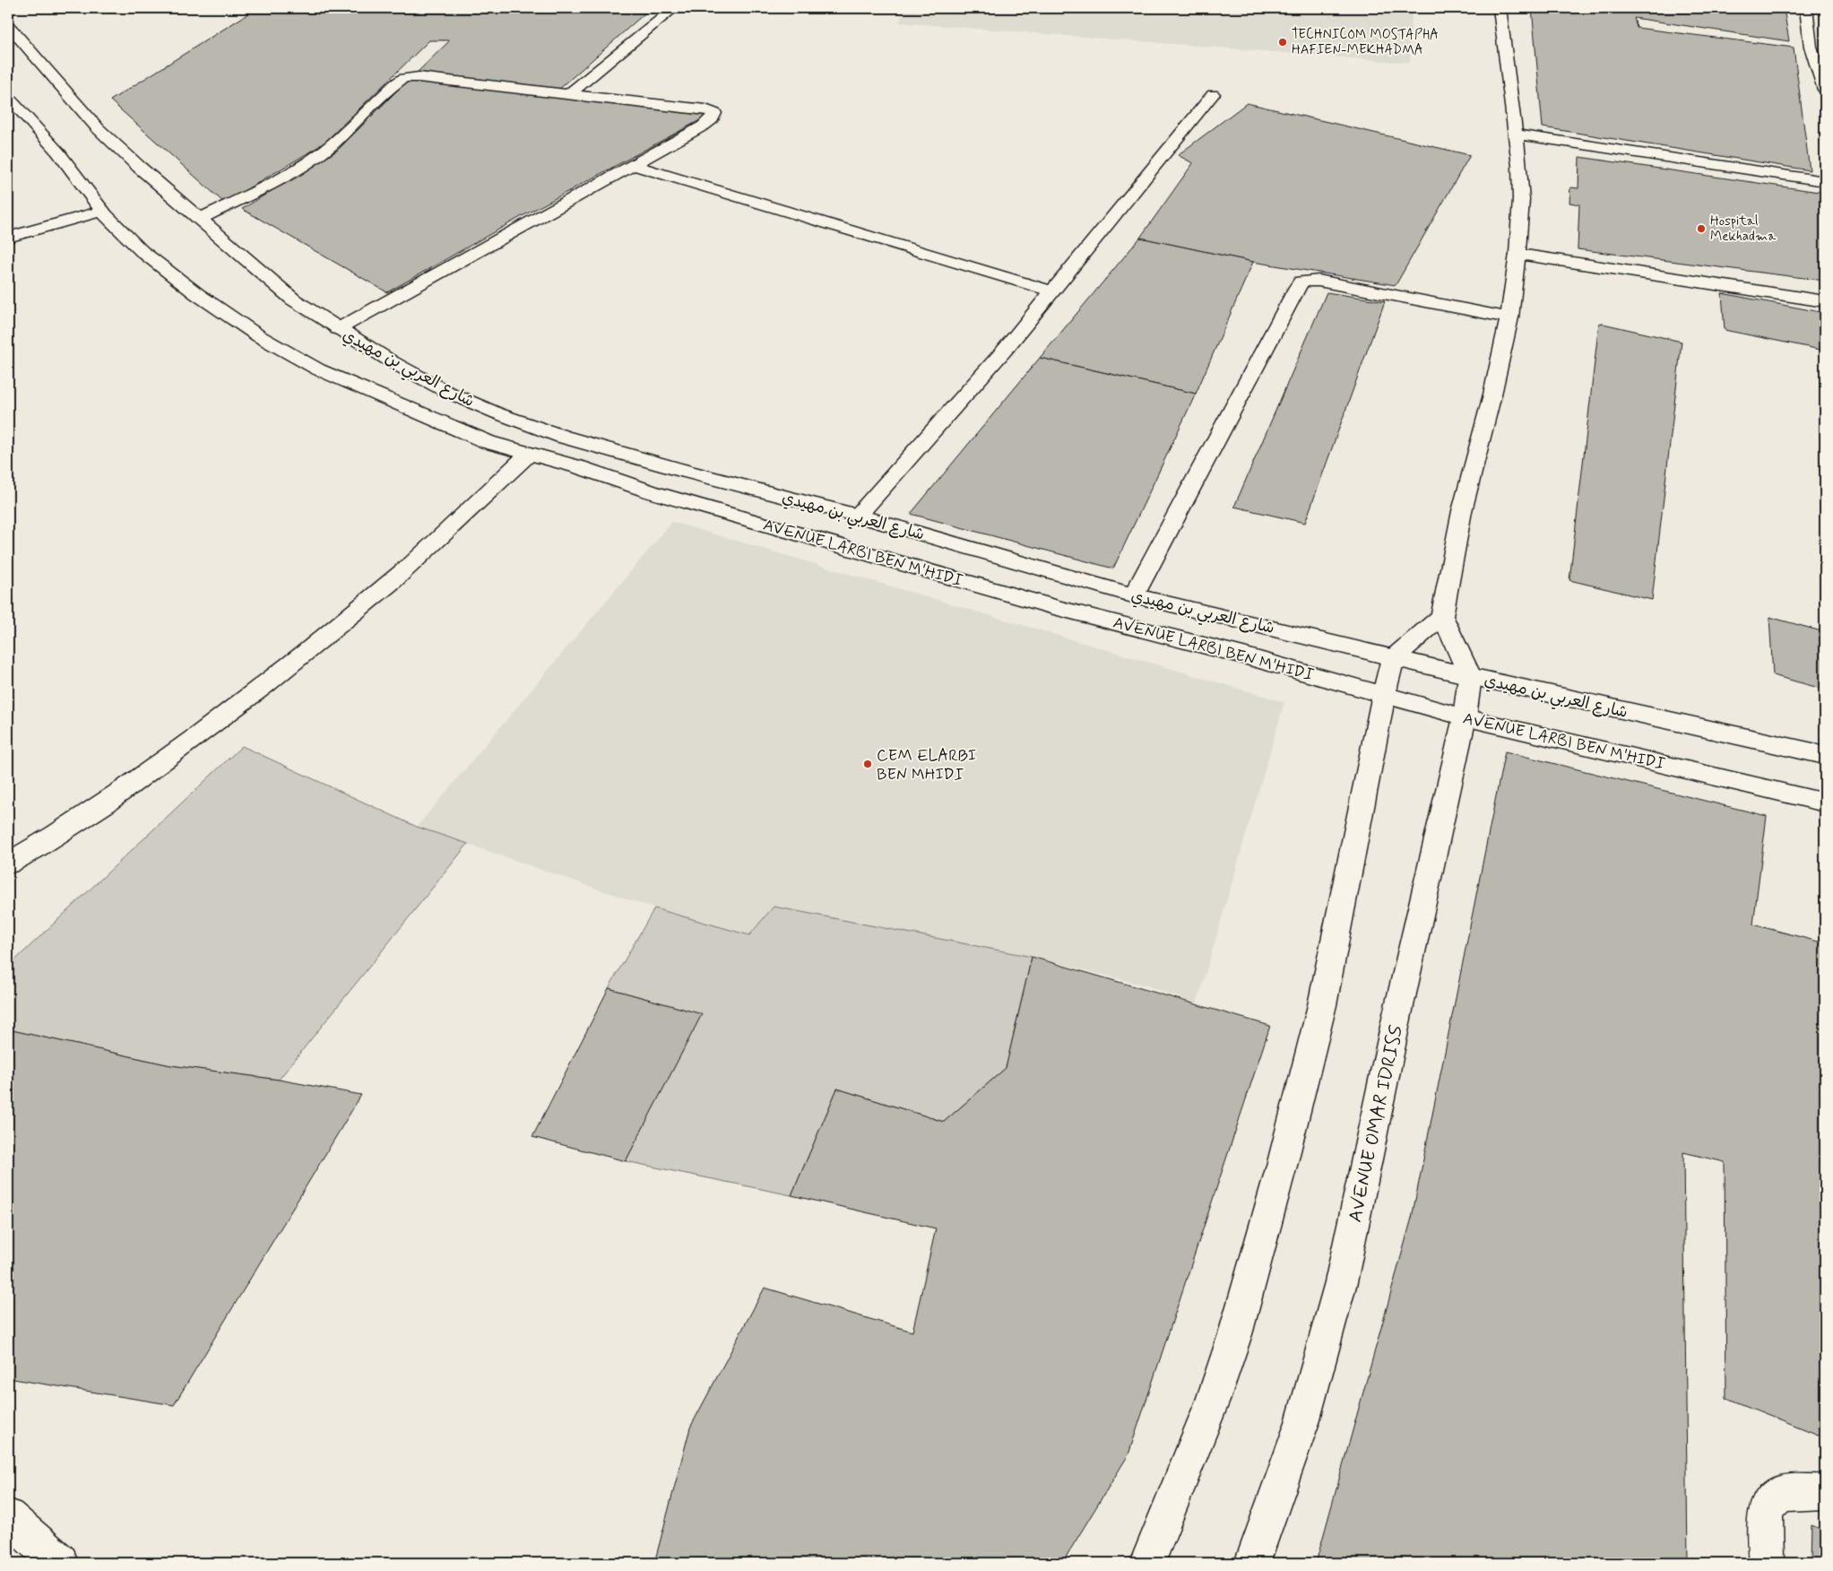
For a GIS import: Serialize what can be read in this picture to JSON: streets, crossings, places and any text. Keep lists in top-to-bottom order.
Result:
{
  "streets": {
    "street": ["شارع العربي بن مهيدي", "AVENUE LARBI BEN M'HIDI", "AVENUE OMAR IDRISS"]
  },
  "crossings": [
    ["شارع العربي بن مهيدي", "AVENUE OMAR IDRISS"],
    ["AVENUE LARBI BEN M'HIDI", "AVENUE OMAR IDRISS"]
  ],
  "places": ["TECHNICOM MOSTAPHA HAFIEN-MEKHADMA", "Hospital Mekhadma", "CEM ELARBI BEN MHIDI"]
}
